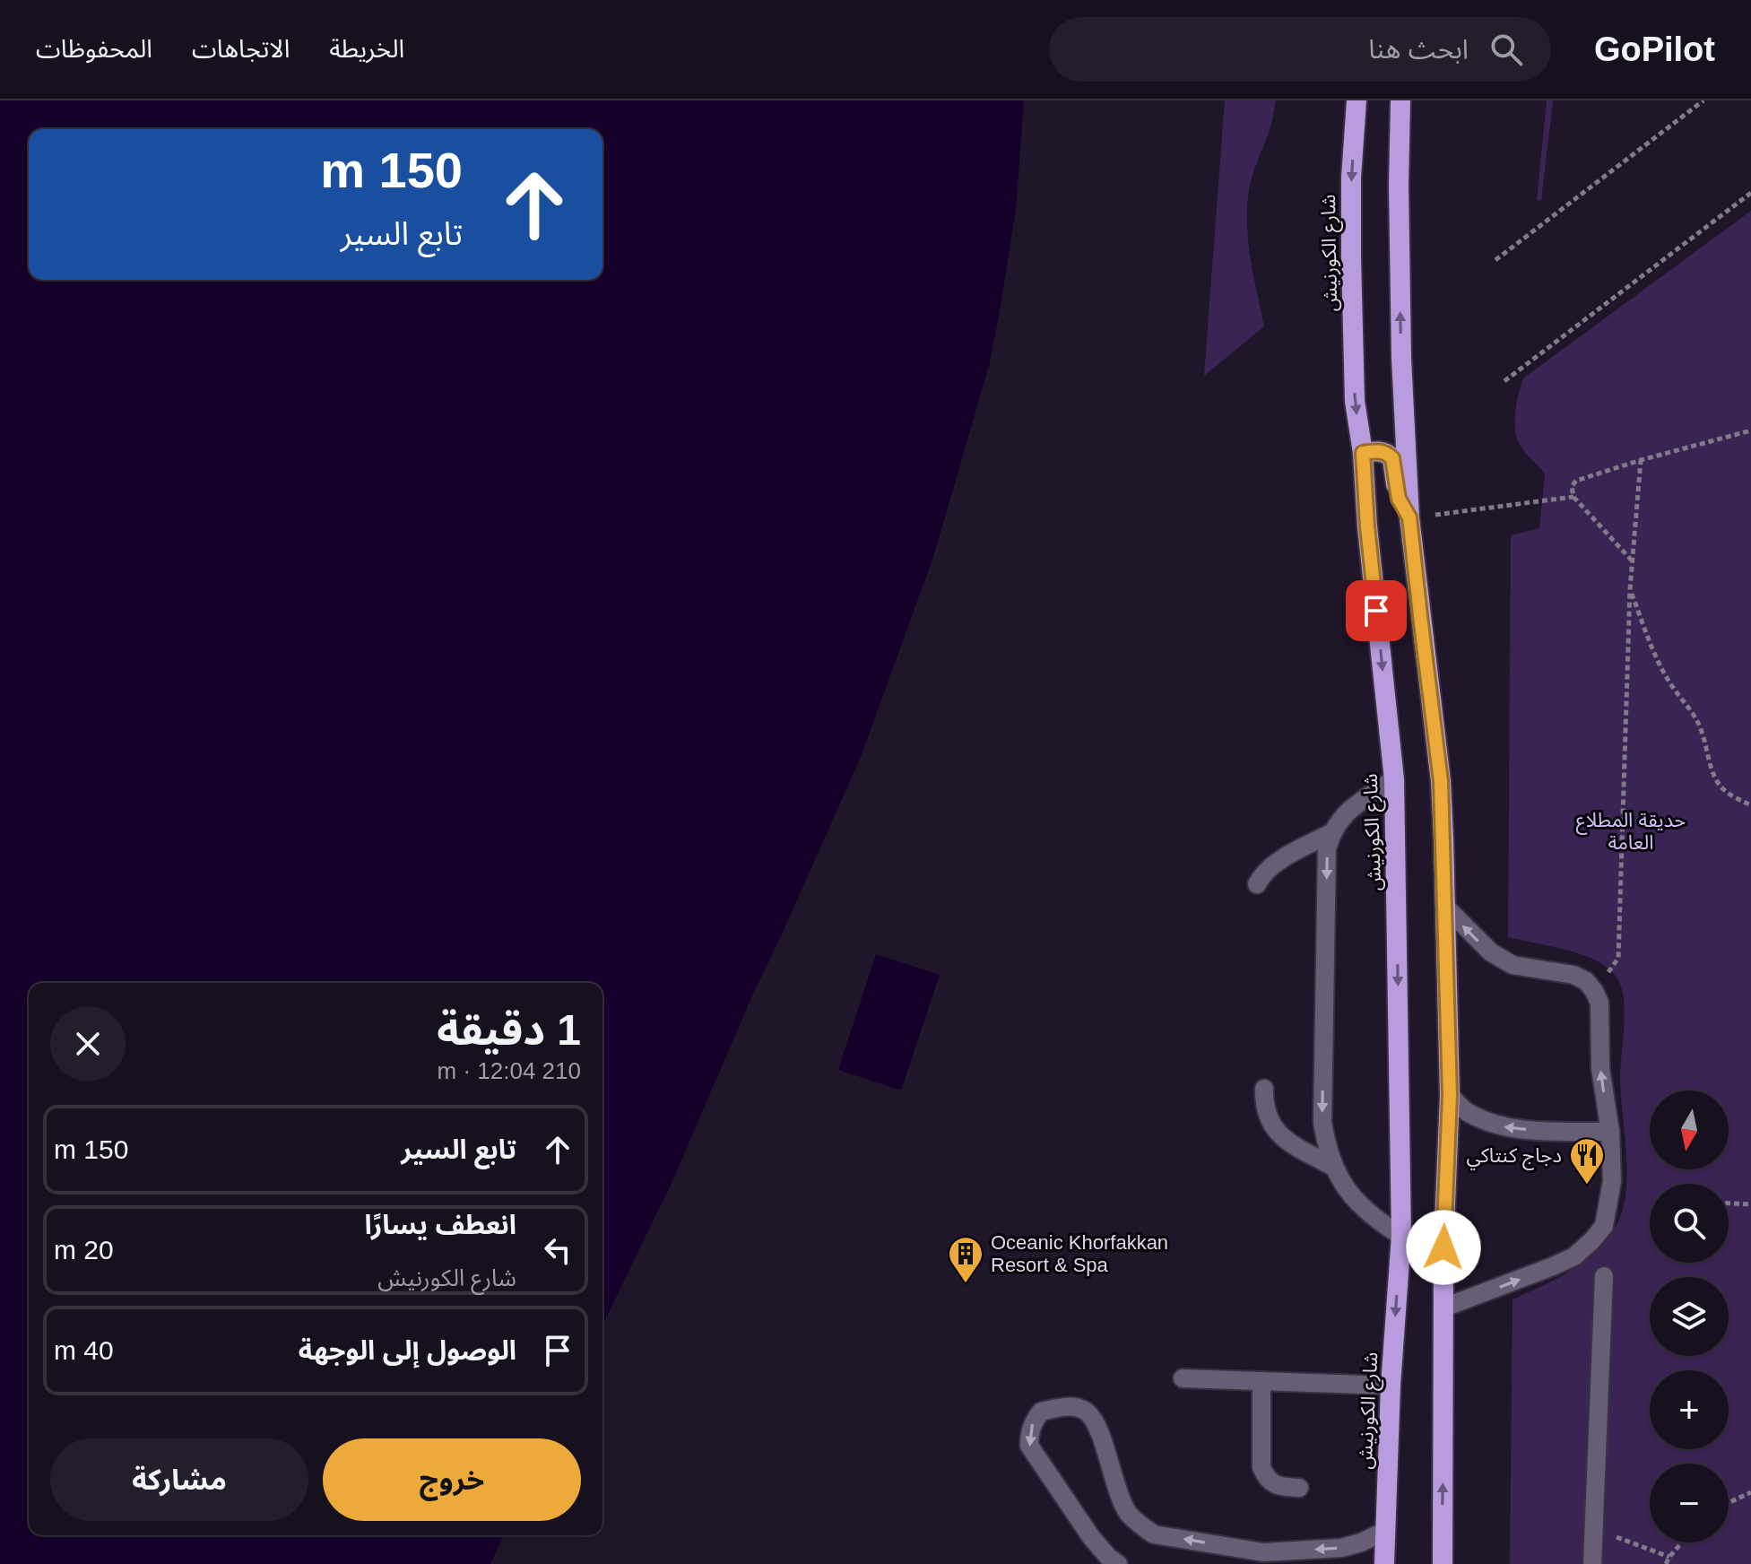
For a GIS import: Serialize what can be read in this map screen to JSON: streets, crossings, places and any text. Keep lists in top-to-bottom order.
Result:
{
  "streets": {
    "highway": ["شارع الكورنيش"]
  },
  "parks": ["حديقة المطلاع العامة"],
  "places": {
    "restaurant": ["دجاج كنتاكي"],
    "building": ["Oceanic Khorfakkan Resort & Spa"]
  },
  "north": "bottom",
  "page": {
    "header": "GoPilot",
    "search": "ابحث هنا",
    "nav": ["الخريطة", "الاتجاهات", "المحفوظات"],
    "turn": ["150 m", "تابع السير"],
    "heading": ["1 دقيقة", "210 m · 12:04"],
    "map_buttons": ["+", "−"],
    "list": [
      {
        "name": "تابع السير",
        "value": "150 m"
      },
      {
        "name": "انعطف يسارًا",
        "note": "شارع الكورنيش",
        "value": "20 m"
      },
      {
        "name": "الوصول إلى الوجهة",
        "value": "40 m"
      }
    ],
    "buttons": ["خروج", "مشاركة"]
  }
}
